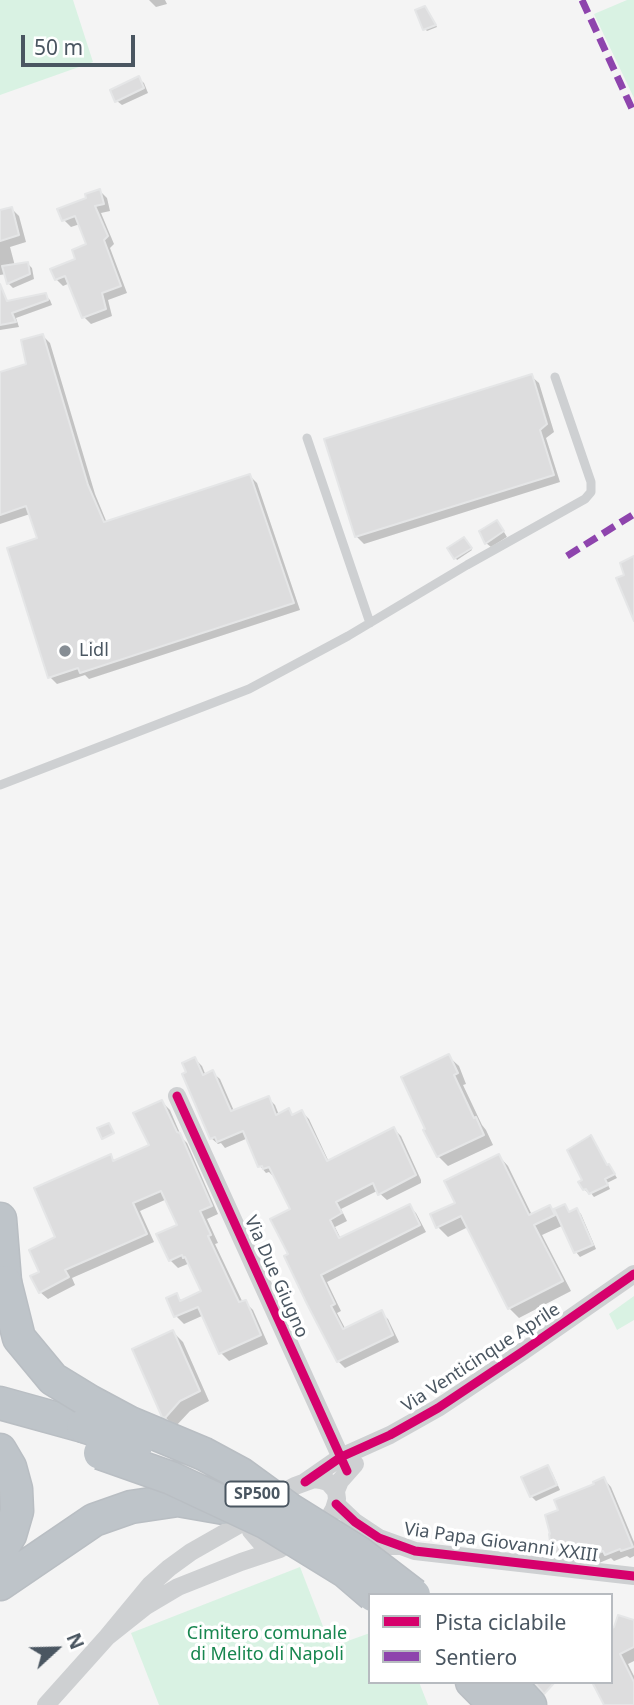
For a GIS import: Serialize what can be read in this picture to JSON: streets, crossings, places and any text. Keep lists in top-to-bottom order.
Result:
{
  "streets": {
    "highway": ["SP500"],
    "street": ["Via Due Giugno", "Via Venticinque Aprile", "Via Papa Giovanni XXIII"]
  },
  "crossings": [
    ["Via Due Giugno", "Via Venticinque Aprile"],
    ["Via Venticinque Aprile", "SP500"],
    ["Via Venticinque Aprile", "Via Papa Giovanni XXIII"],
    ["SP500", "Via Papa Giovanni XXIII"]
  ],
  "parks": ["Cimitero comunale di Melito di Napoli"],
  "places": ["Lidl"],
  "legend": ["Pista ciclabile", "Sentiero"],
  "scale_bar": "50 m",
  "north": "right"
}
